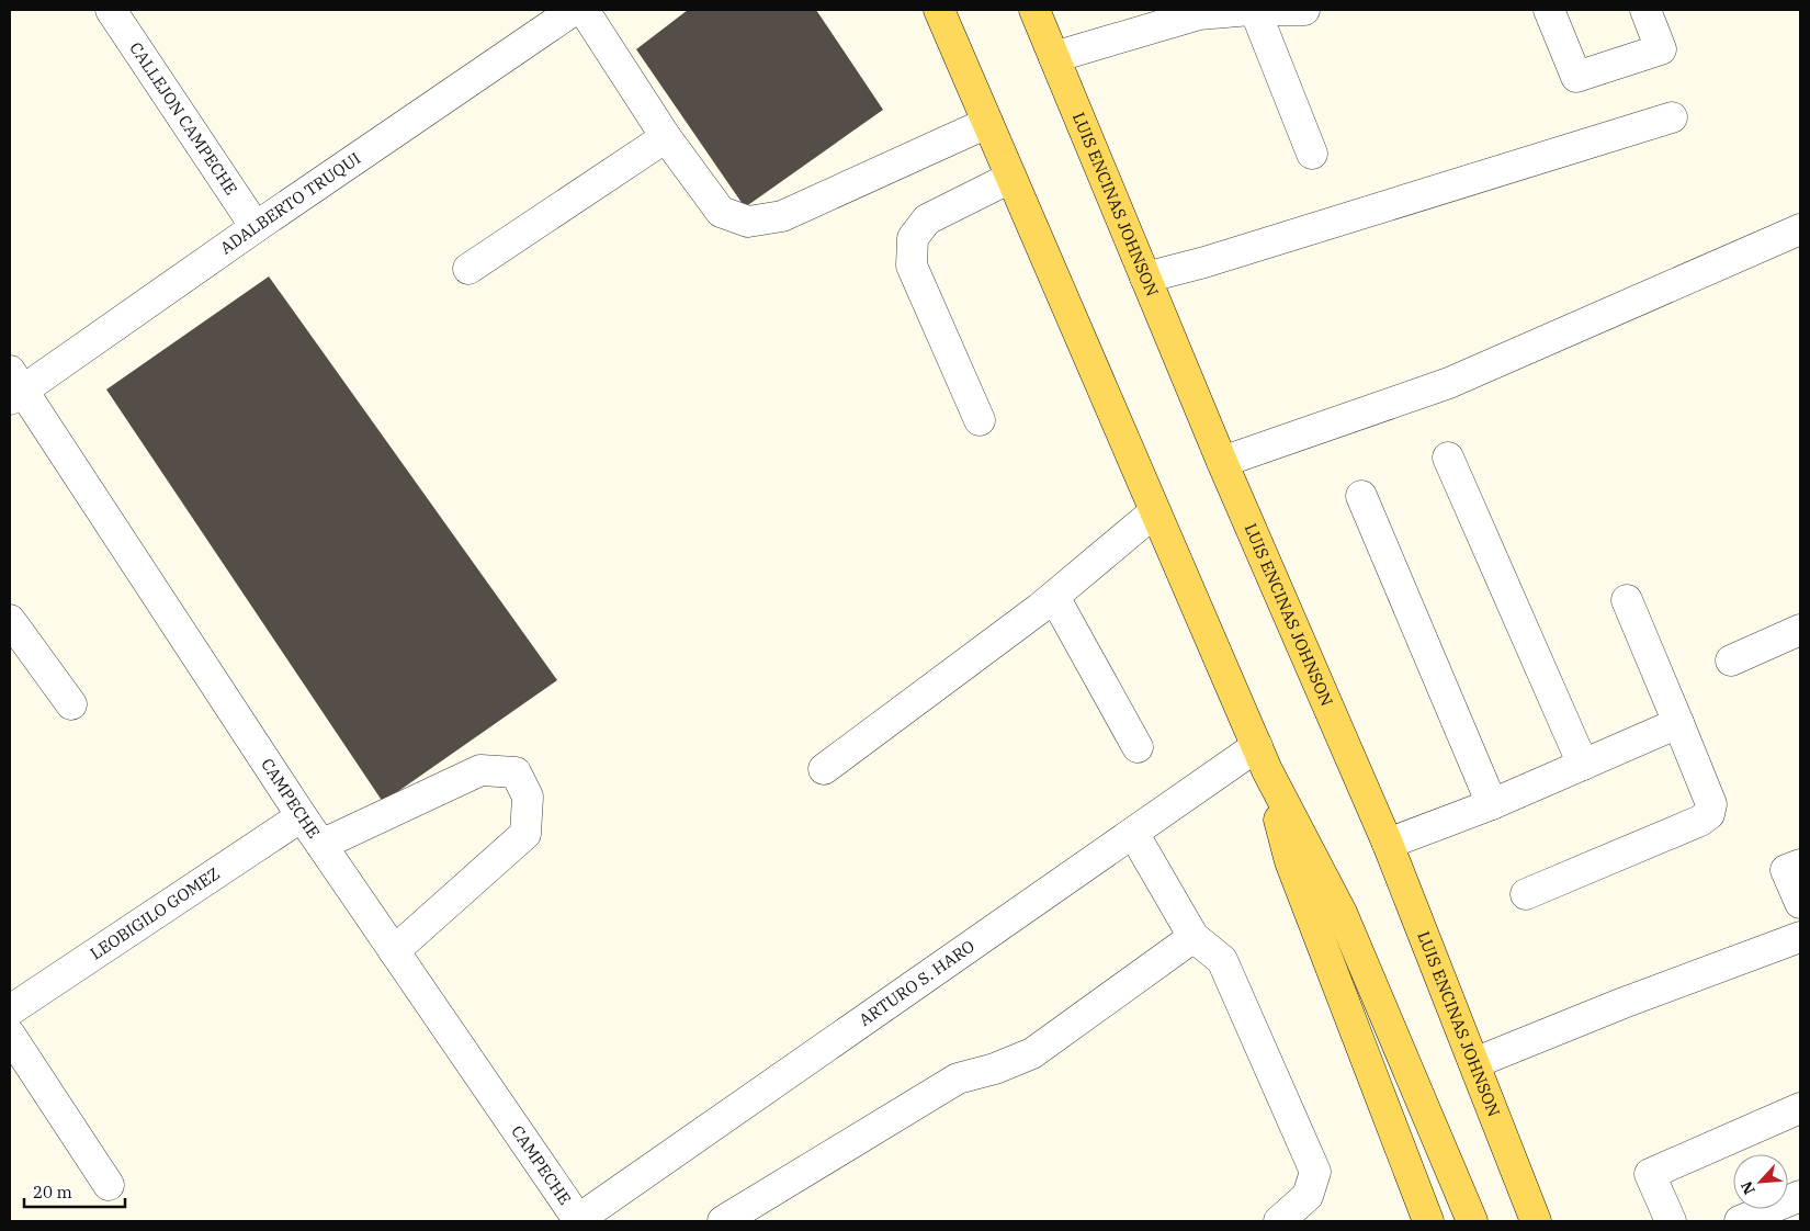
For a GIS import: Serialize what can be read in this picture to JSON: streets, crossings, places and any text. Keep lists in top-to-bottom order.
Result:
{
  "streets": {
    "main road": ["LUIS ENCINAS JOHNSON"],
    "street": [
      "CALLEJON CAMPECHE",
      "ADALBERTO TRUQUI",
      "CAMPECHE",
      "LEOBIGILO GOMEZ",
      "ARTURO S. HARO"
    ]
  },
  "crossings": [
    ["CALLEJON CAMPECHE", "ADALBERTO TRUQUI"],
    ["ADALBERTO TRUQUI", "CAMPECHE"],
    ["CAMPECHE", "LEOBIGILO GOMEZ"],
    ["CAMPECHE", "ARTURO S. HARO"]
  ],
  "scale_bar": "20 m",
  "north": "bottom left"
}
